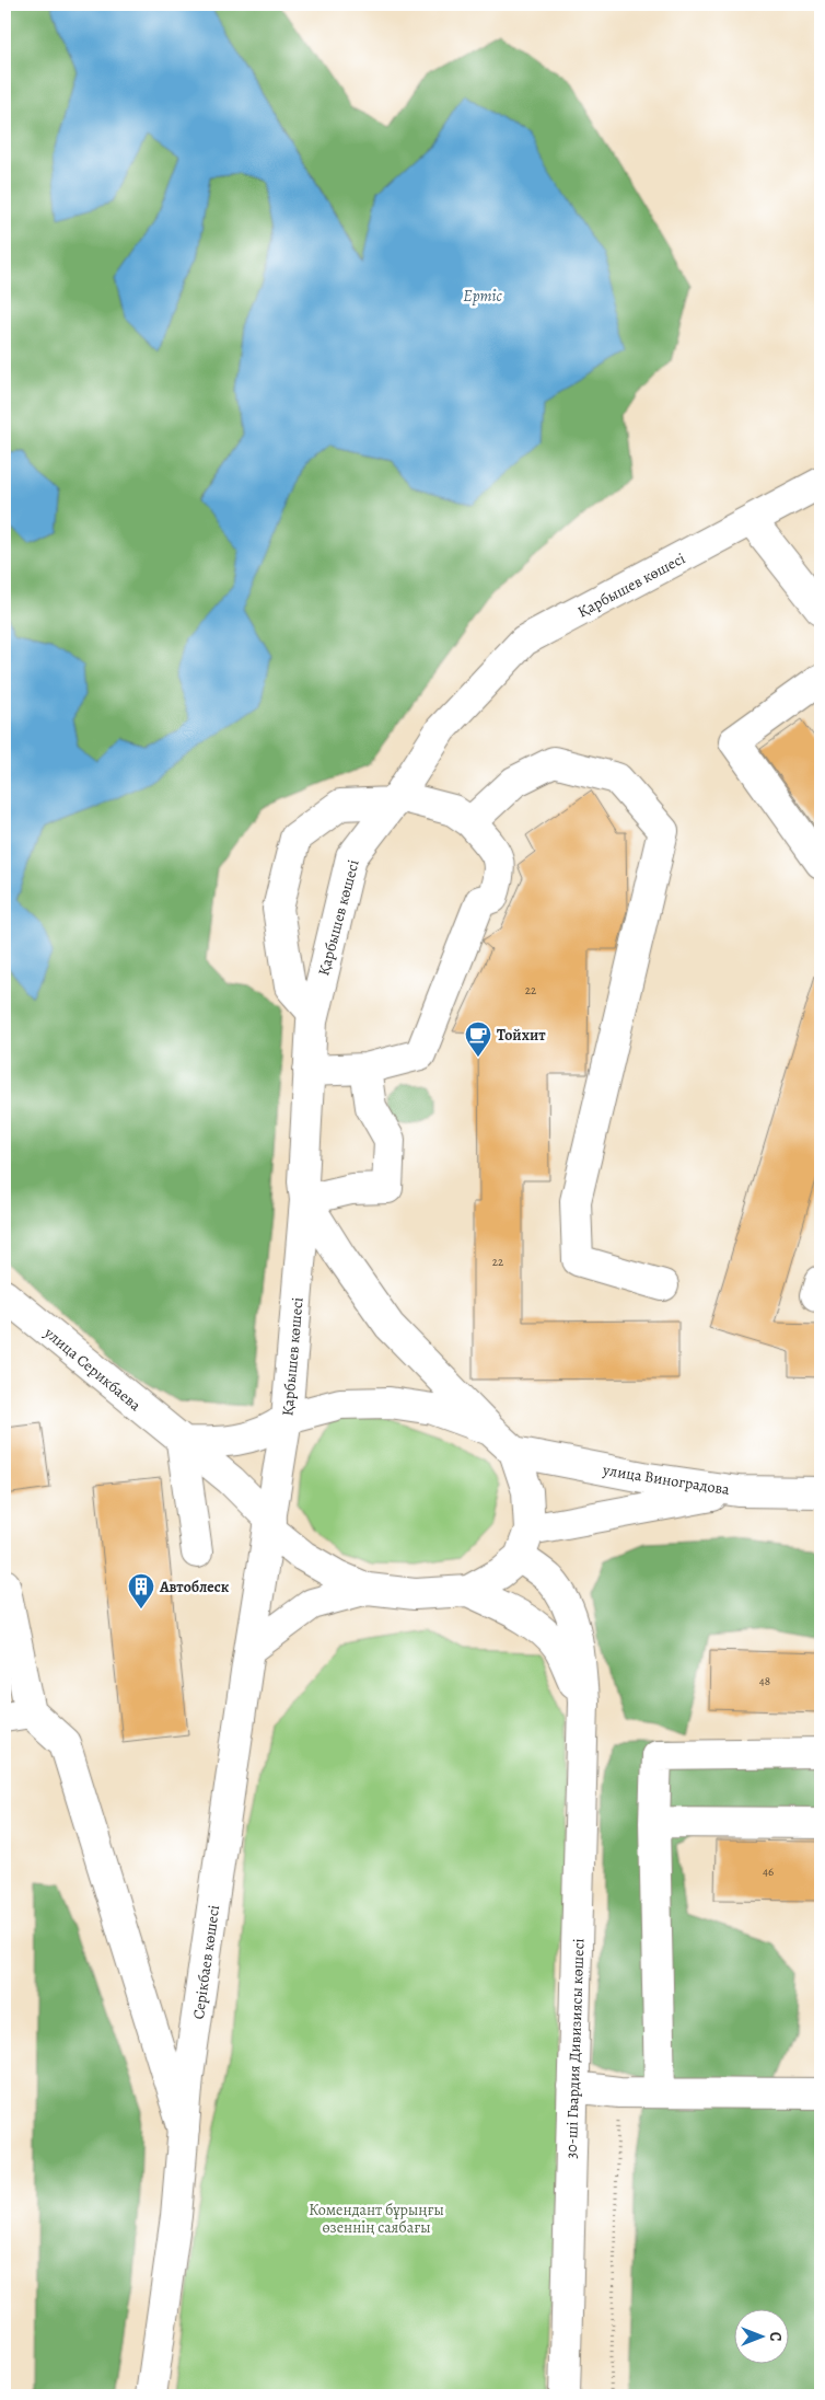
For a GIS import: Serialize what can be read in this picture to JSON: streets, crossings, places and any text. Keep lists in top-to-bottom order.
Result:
{
  "streets": {
    "main road": [
      "Қарбышев көшесі",
      "улица Серикбаева",
      "улица Виноградова",
      "Серікбаев көшесі",
      "30-ші Гвардия Дивизиясы көшесі"
    ]
  },
  "crossings": [
    ["Қарбышев көшесі", "улица Серикбаева"],
    ["Қарбышев көшесі", "Серікбаев көшесі"],
    ["улица Серикбаева", "Серікбаев көшесі"],
    ["улица Виноградова", "30-ші Гвардия Дивизиясы көшесі"]
  ],
  "water": ["Ертіс"],
  "parks": ["Комендант бұрыңғы өзеннің саябағы"],
  "places": {
    "cafe": ["Тойхит"],
    "building": ["Автоблеск"]
  },
  "house_numbers": [
    "22",
    "22",
    "48",
    "46"
  ],
  "north": "right"
}
